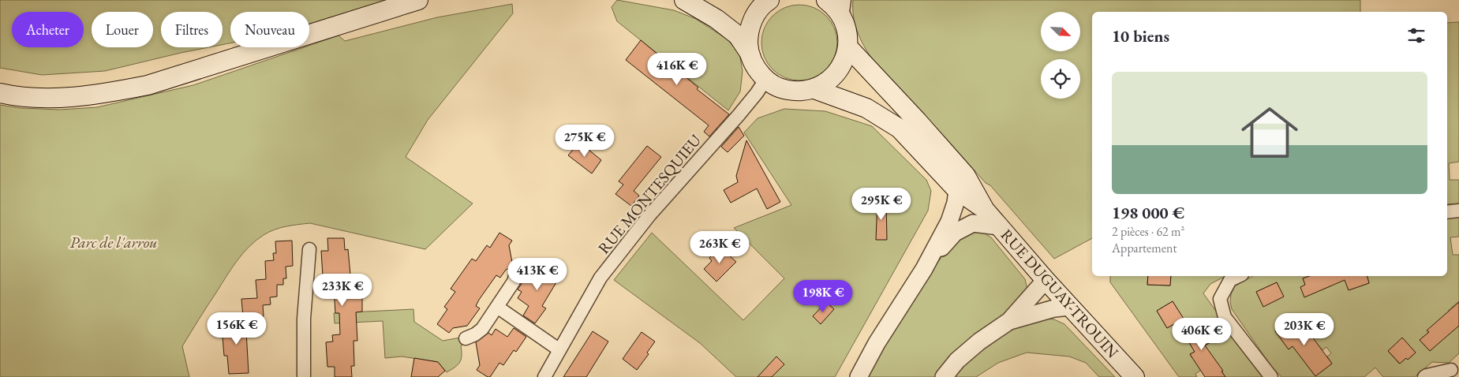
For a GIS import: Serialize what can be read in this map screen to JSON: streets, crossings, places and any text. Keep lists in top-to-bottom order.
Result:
{
  "streets": {
    "main road": ["RUE DUGUAY-TROUIN"],
    "street": ["RUE MONTESQUIEU"]
  },
  "parks": ["Parc de l'arrou"],
  "north": "bottom right",
  "page": {
    "chip": [
      "Acheter",
      "Louer",
      "Filtres",
      "Nouveau"
    ],
    "heading": "10 biens",
    "price": [
      "416K €",
      "275K €",
      "295K €",
      "263K €",
      "413K €",
      "233K €",
      "198K €",
      "156K €",
      "203K €",
      "406K €"
    ],
    "list": [
      {
        "name": "198 000 €",
        "note": "2 pièces · 62 m² · Appartement"
      }
    ]
  }
}
